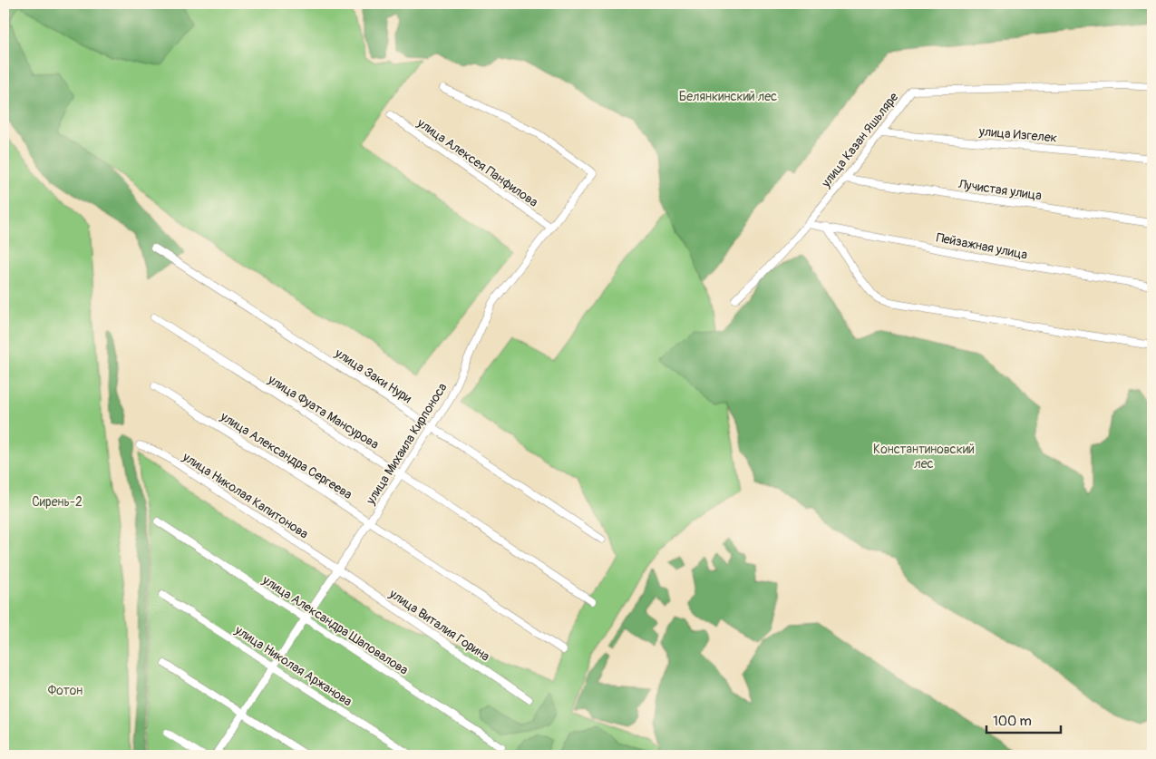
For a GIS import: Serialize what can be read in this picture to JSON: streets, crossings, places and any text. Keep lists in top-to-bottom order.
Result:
{
  "streets": {
    "street": [
      "улица Изгелек",
      "улица Казан Яшьляре",
      "улица Алексея Панфилова",
      "Лучистая улица",
      "Пейзажная улица",
      "улица Заки Нури",
      "улица Фуата Мансурова",
      "улица Михаила Кирпоноса",
      "улица Александра Сергеева",
      "улица Николая Капитонова",
      "улица Александра Шаповалова",
      "улица Виталия Горина",
      "улица Николая Аржанова"
    ]
  },
  "crossings": [
    ["улица Изгелек", "улица Казан Яшьляре"],
    ["улица Казан Яшьляре", "Лучистая улица"],
    ["улица Казан Яшьляре", "Пейзажная улица"],
    ["улица Алексея Панфилова", "улица Михаила Кирпоноса"],
    ["улица Заки Нури", "улица Михаила Кирпоноса"],
    ["улица Фуата Мансурова", "улица Михаила Кирпоноса"],
    ["улица Михаила Кирпоноса", "улица Александра Сергеева"],
    ["улица Михаила Кирпоноса", "улица Николая Капитонова"],
    ["улица Михаила Кирпоноса", "улица Александра Шаповалова"],
    ["улица Михаила Кирпоноса", "улица Виталия Горина"],
    ["улица Михаила Кирпоноса", "улица Николая Аржанова"],
    ["улица Николая Капитонова", "улица Виталия Горина"]
  ],
  "parks": [
    "Белянкинский лес",
    "Константиновский лес",
    "Сирень-2",
    "Фотон"
  ],
  "scale_bar": "100 m"
}
